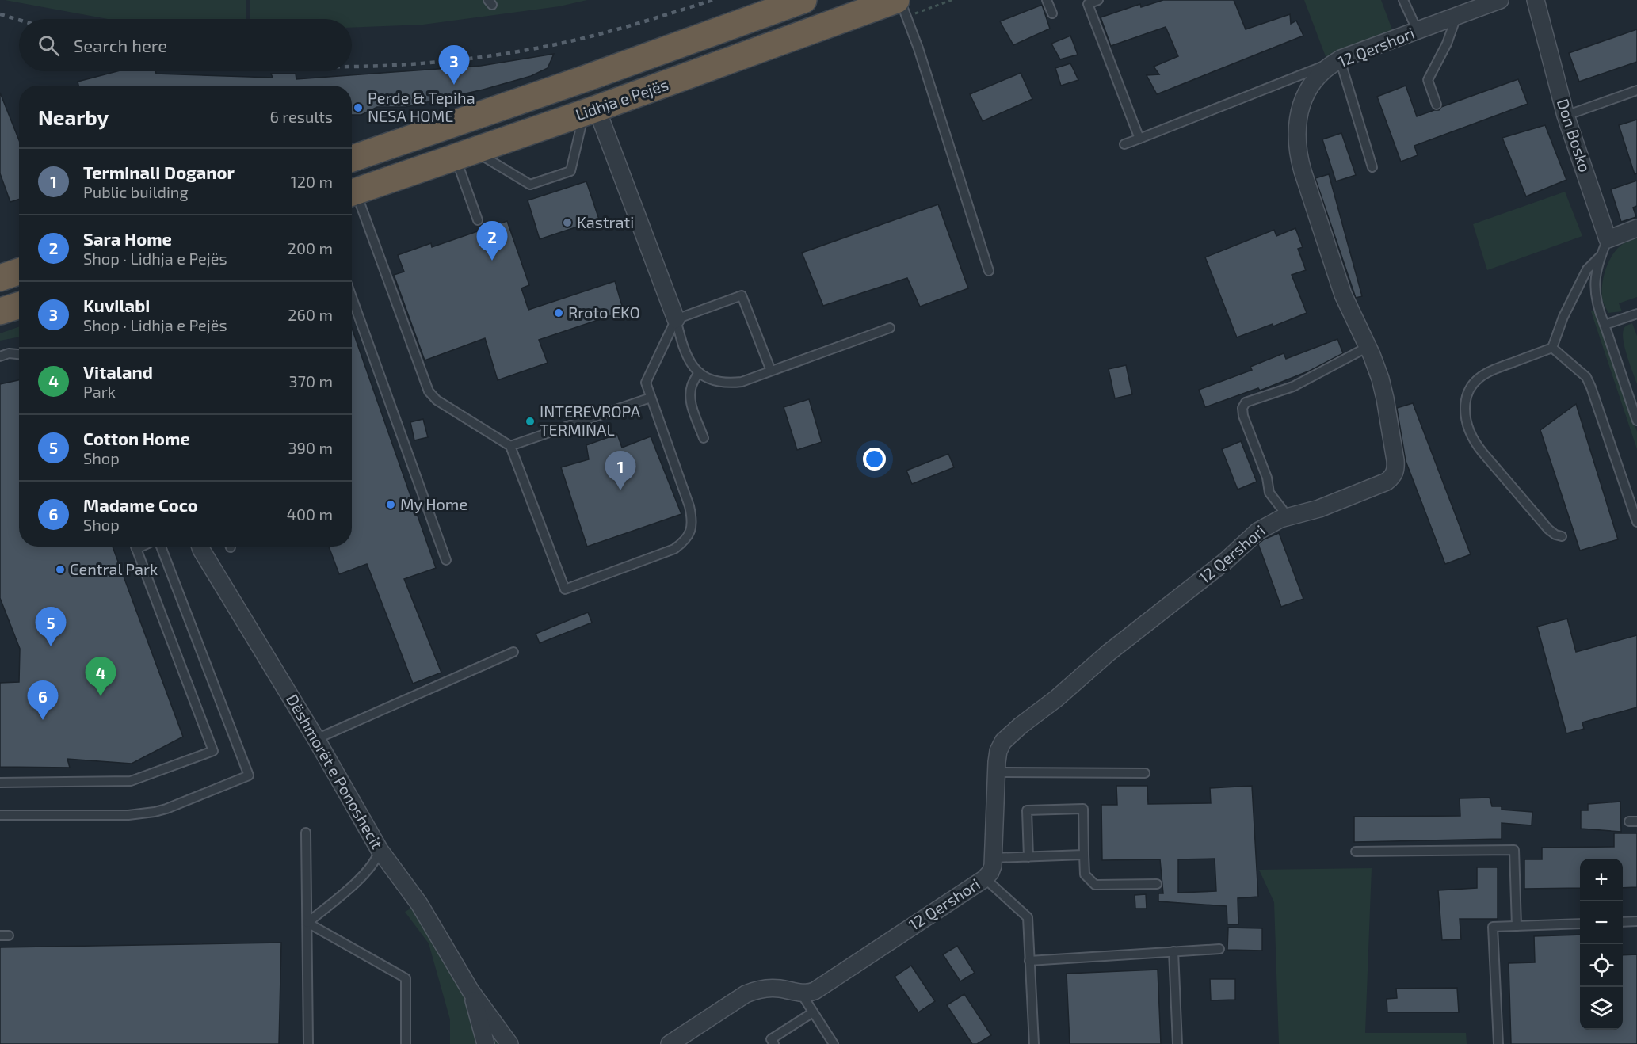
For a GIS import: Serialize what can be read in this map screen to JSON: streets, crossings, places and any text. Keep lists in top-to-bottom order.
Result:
{
  "streets": {
    "highway": ["Lidhja e Pejës"],
    "street": ["12 Qershori", "Don Bosko", "Dëshmorët e Ponoshecit"]
  },
  "places": [
    "Perde & Tepiha NESA HOME",
    "Kastrati",
    "Rroto EKO",
    "INTEREVROPA TERMINAL",
    "My Home",
    "Central Park"
  ],
  "page": {
    "search": "Search here",
    "pins": [
      "3",
      "2",
      "1",
      "5",
      "4",
      "6"
    ],
    "heading": ["Nearby", "6 results"],
    "list": [
      {
        "mark": "1",
        "name": "Terminali Doganor",
        "note": "Public building",
        "value": "120 m"
      },
      {
        "mark": "2",
        "name": "Sara Home",
        "note": "Shop · Lidhja e Pejës",
        "value": "200 m"
      },
      {
        "mark": "3",
        "name": "Kuvilabi",
        "note": "Shop · Lidhja e Pejës",
        "value": "260 m"
      },
      {
        "mark": "4",
        "name": "Vitaland",
        "note": "Park",
        "value": "370 m"
      },
      {
        "mark": "5",
        "name": "Cotton Home",
        "note": "Shop",
        "value": "390 m"
      },
      {
        "mark": "6",
        "name": "Madame Coco",
        "note": "Shop",
        "value": "400 m"
      }
    ],
    "map_buttons": ["+", "−"]
  }
}
